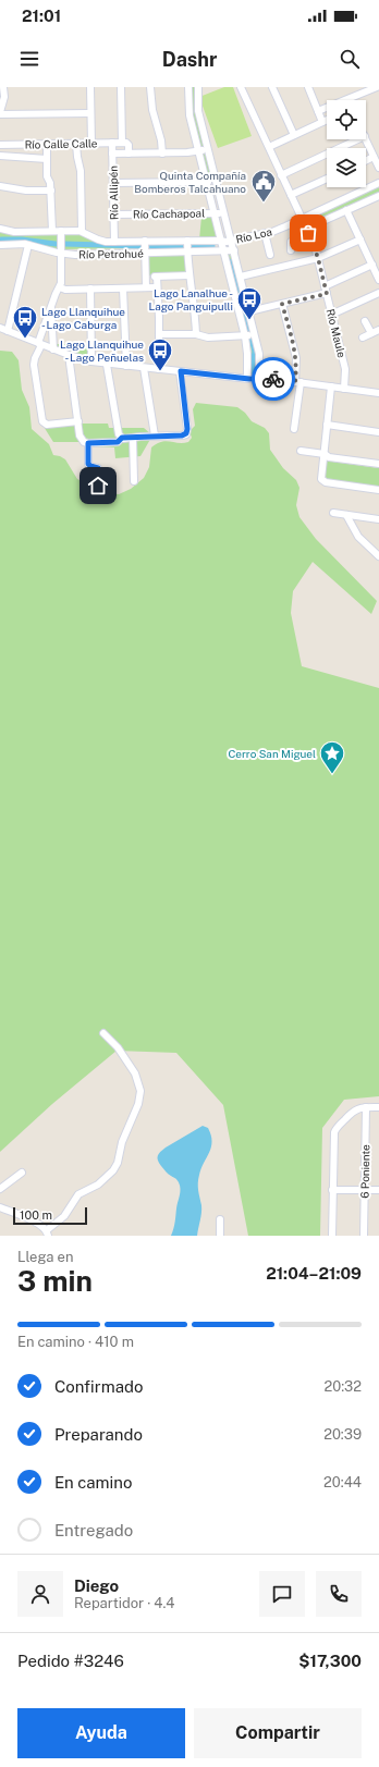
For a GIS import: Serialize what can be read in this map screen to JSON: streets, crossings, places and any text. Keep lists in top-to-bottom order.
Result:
{
  "streets": {
    "street": [
      "Río Calle Calle",
      "Río Allipén",
      "Río Cachapoal",
      "Río Loa",
      "Río Petrohué",
      "Río Maule",
      "6 Poniente"
    ]
  },
  "crossings": [
    ["Río Calle Calle", "Río Allipén"],
    ["Río Allipén", "Río Cachapoal"],
    ["Río Allipén", "Río Petrohué"],
    ["Río Loa", "Río Petrohué"],
    ["Río Loa", "Río Maule"]
  ],
  "places": {
    "public building": ["Quinta Compañía Bomberos Talcahuano"],
    "bus stop": ["Lago Lanalhue - Lago Panguipulli", "Lago Llanquihue - Lago Caburga", "Lago Llanquihue - Lago Peñuelas"],
    "place": ["Cerro San Miguel"]
  },
  "scale_bar": "100 m",
  "page": {
    "status": "21:01",
    "header": "Dashr",
    "scale": "100 m",
    "heading": ["3 min", "Llega en", "21:04–21:09"],
    "panel": [
      "Diego",
      "Repartidor · 4.4",
      "Pedido #3246",
      "$17,300"
    ],
    "bar": "En camino · 410 m",
    "list": [
      ["Confirmado", "20:32"],
      ["Preparando", "20:39"],
      ["En camino", "20:44"],
      "Entregado"
    ],
    "buttons": ["Ayuda", "Compartir"]
  }
}
